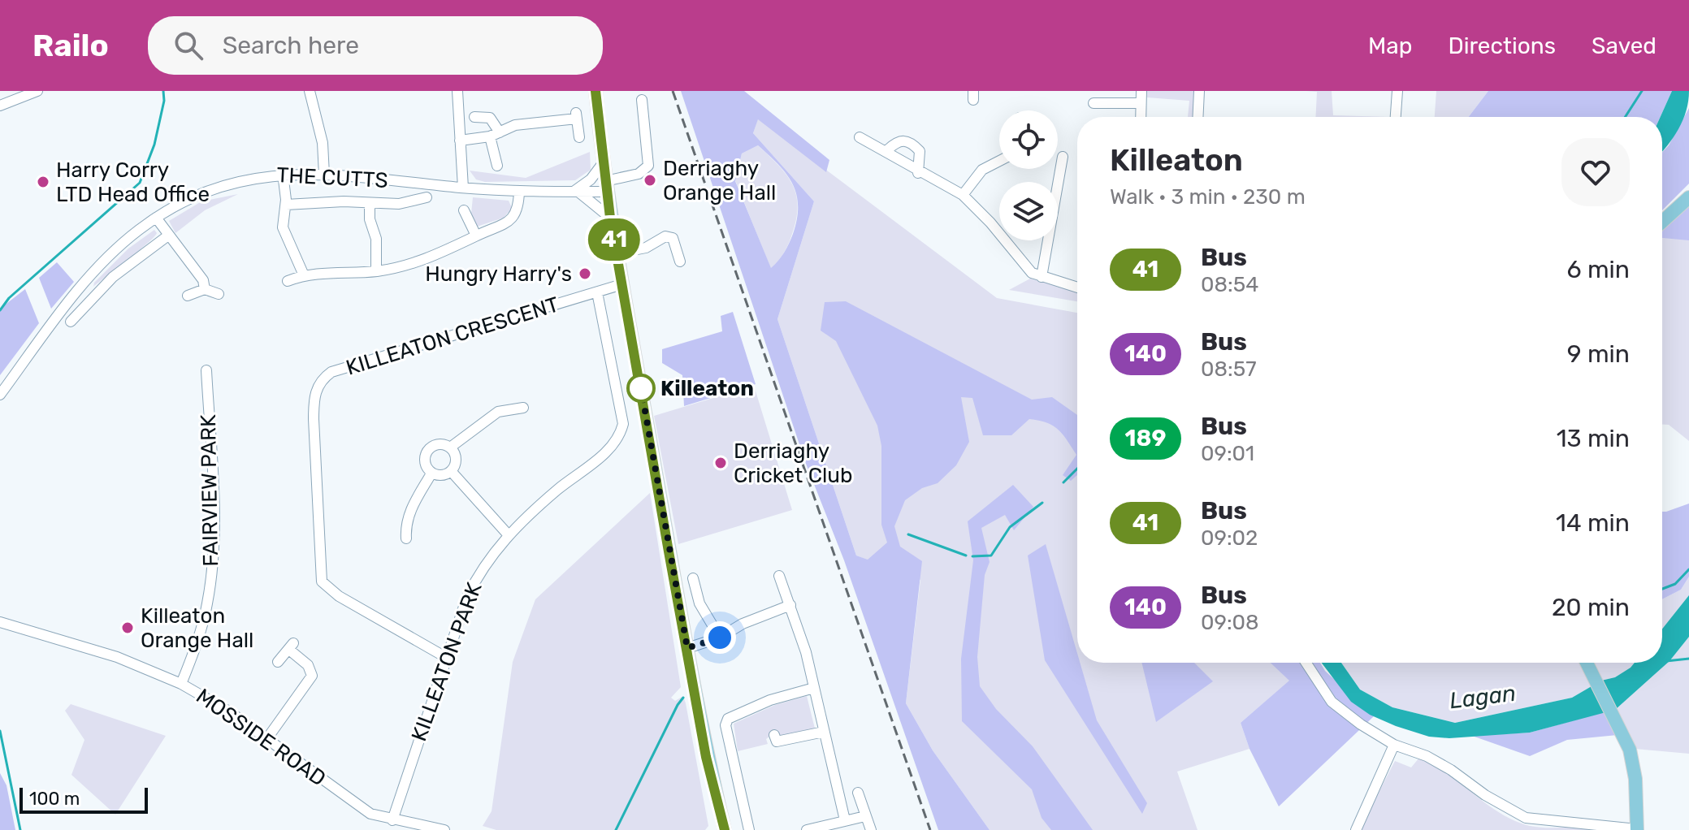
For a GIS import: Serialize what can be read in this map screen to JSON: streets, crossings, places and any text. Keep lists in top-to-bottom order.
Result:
{
  "streets": {
    "street": [
      "THE CUTTS",
      "KILLEATON CRESCENT",
      "FAIRVIEW PARK",
      "KILLEATON PARK",
      "MOSSIDE ROAD"
    ]
  },
  "crossings": [
    ["KILLEATON CRESCENT", "KILLEATON PARK"],
    ["FAIRVIEW PARK", "MOSSIDE ROAD"],
    ["KILLEATON PARK", "MOSSIDE ROAD"]
  ],
  "water": ["Lagan"],
  "places": [
    "Derriaghy Orange Hall",
    "Harry Corry LTD Head Office",
    "Hungry Harry's",
    "Killeaton",
    "Derriaghy Cricket Club",
    "Killeaton Orange Hall"
  ],
  "lines": ["bus line 41"],
  "scale_bar": "100 m",
  "page": {
    "header": "Railo",
    "search": "Search here",
    "nav": ["Map", "Directions", "Saved"],
    "on_map": "41",
    "heading": ["Killeaton", "Walk · 3 min · 230 m"],
    "list": [
      {
        "mark": "41",
        "name": "Bus",
        "note": "08:54",
        "value": "6 min"
      },
      {
        "mark": "140",
        "name": "Bus",
        "note": "08:57",
        "value": "9 min"
      },
      {
        "mark": "189",
        "name": "Bus",
        "note": "09:01",
        "value": "13 min"
      },
      {
        "mark": "41",
        "name": "Bus",
        "note": "09:02",
        "value": "14 min"
      },
      {
        "mark": "140",
        "name": "Bus",
        "note": "09:08",
        "value": "20 min"
      }
    ],
    "scale": "100 m"
  }
}
